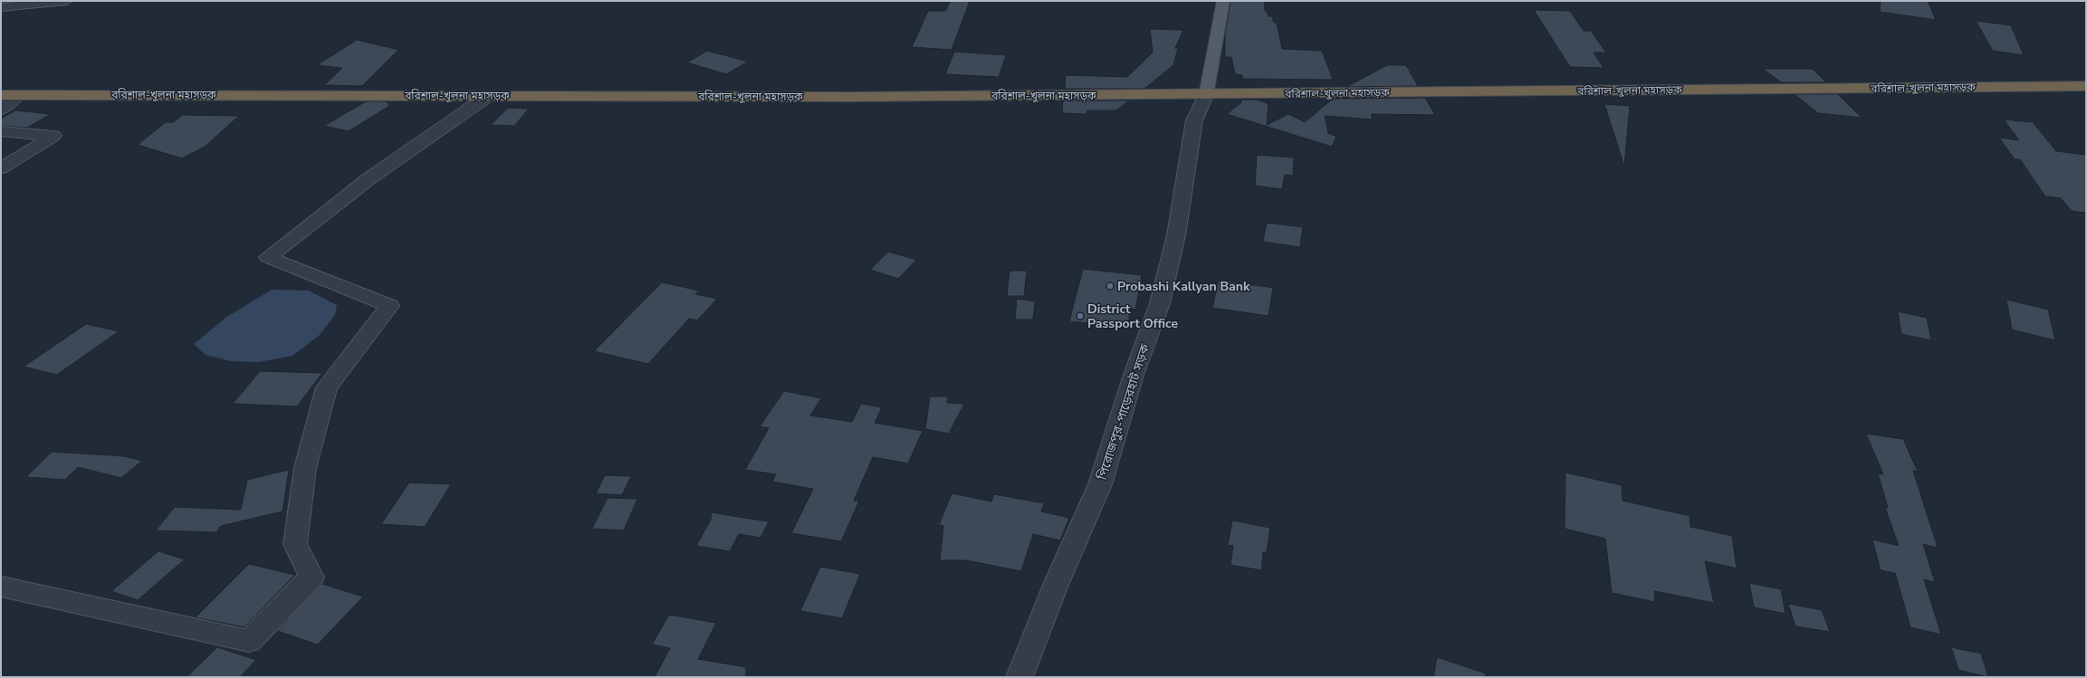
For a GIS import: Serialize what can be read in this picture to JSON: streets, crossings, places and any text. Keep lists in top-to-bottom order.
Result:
{
  "streets": {
    "highway": ["বরিশাল-খুলনা মহাসড়ক"],
    "street": ["পিরোজপুর-পাড়েরহাট সড়ক"]
  },
  "crossings": [
    ["বরিশাল-খুলনা মহাসড়ক", "পিরোজপুর-পাড়েরহাট সড়ক"]
  ],
  "places": ["Probashi Kallyan Bank", "District Passport Office"]
}
